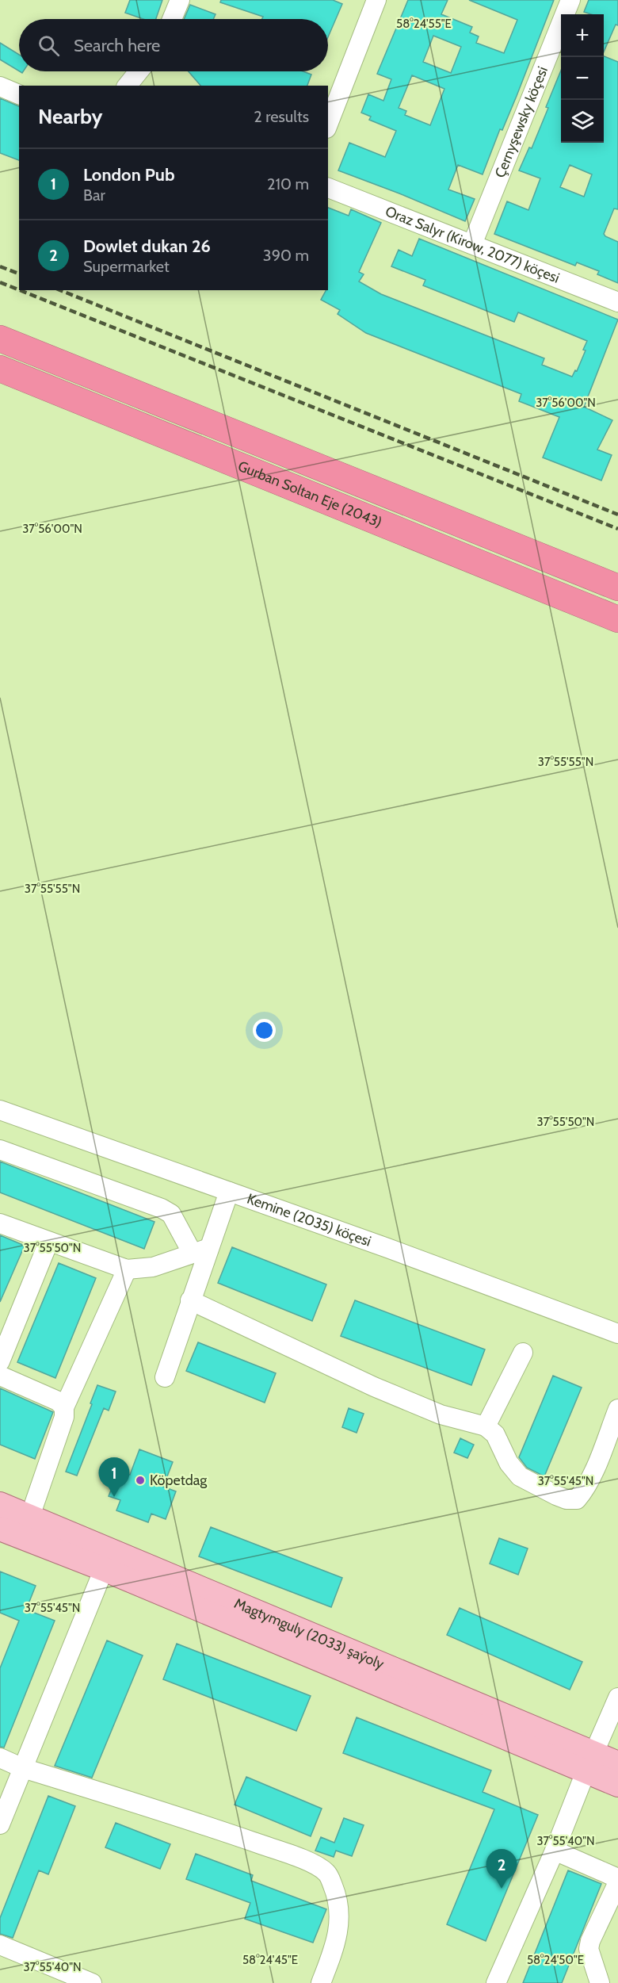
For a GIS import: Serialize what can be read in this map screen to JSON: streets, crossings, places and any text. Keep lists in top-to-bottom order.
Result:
{
  "streets": {
    "highway": ["Gurban Soltan Eje (2043)"],
    "main road": ["Magtymguly (2033) şaýoly"],
    "street": ["Çernyşewsky köçesi", "Oraz Salyr (Kirow, 2077) köçesi", "Kemine (2035) köçesi"]
  },
  "crossings": [
    ["Çernyşewsky köçesi", "Oraz Salyr (Kirow, 2077) köçesi"]
  ],
  "places": ["Köpetdag"],
  "page": {
    "map_buttons": ["+", "−"],
    "search": "Search here",
    "heading": ["Nearby", "2 results"],
    "list": [
      {
        "mark": "1",
        "name": "London Pub",
        "note": "Bar",
        "value": "210 m"
      },
      {
        "mark": "2",
        "name": "Dowlet dukan 26",
        "note": "Supermarket",
        "value": "390 m"
      }
    ],
    "pins": ["1", "2"]
  },
  "coordinates": [
    "58°24'55\"E",
    "37°56'00\"N",
    "37°55'55\"N",
    "37°55'50\"N",
    "37°55'45\"N",
    "37°55'40\"N",
    "58°24'45\"E",
    "58°24'50\"E"
  ]
}
